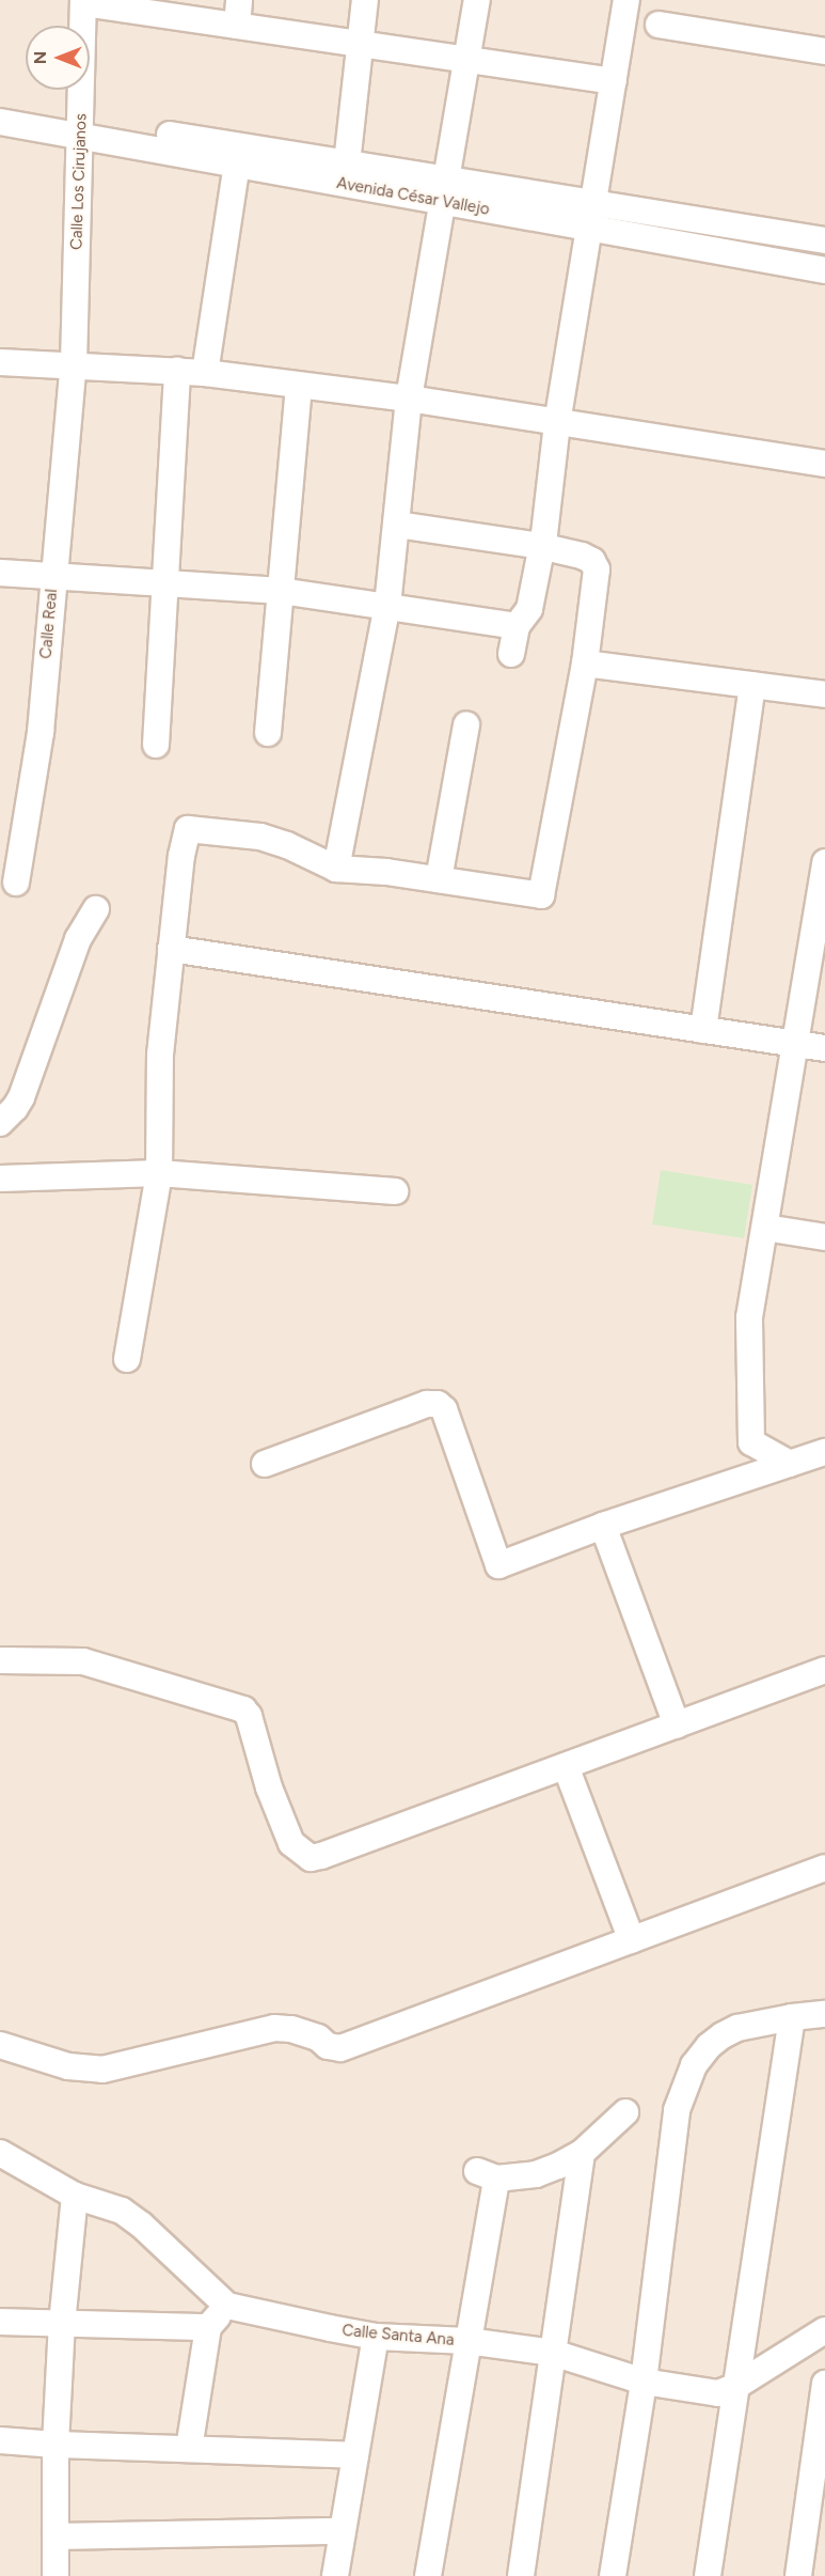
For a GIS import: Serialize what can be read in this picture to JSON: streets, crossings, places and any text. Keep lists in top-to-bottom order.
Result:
{
  "streets": {
    "street": [
      "Calle Los Cirujanos",
      "Avenida César Vallejo",
      "Calle Real",
      "Calle Santa Ana"
    ]
  },
  "crossings": [
    ["Calle Los Cirujanos", "Avenida César Vallejo"],
    ["Calle Los Cirujanos", "Calle Real"]
  ],
  "north": "left"
}
